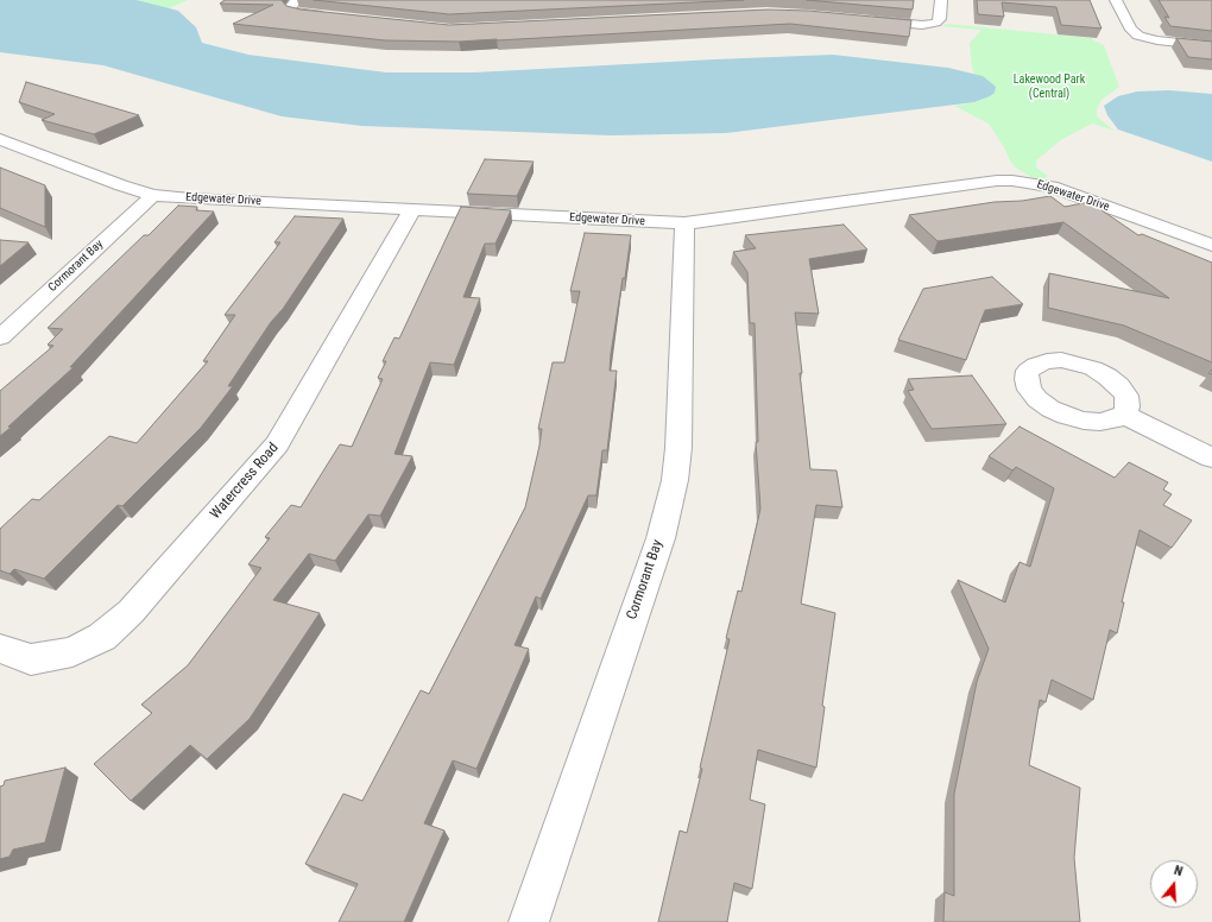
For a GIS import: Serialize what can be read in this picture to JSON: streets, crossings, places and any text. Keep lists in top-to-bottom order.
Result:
{
  "streets": {
    "street": ["Edgewater Drive", "Cormorant Bay", "Watercress Road"]
  },
  "crossings": [
    ["Edgewater Drive", "Cormorant Bay"],
    ["Edgewater Drive", "Watercress Road"]
  ],
  "parks": ["Lakewood Park (Central)"],
  "north": "top"
}
